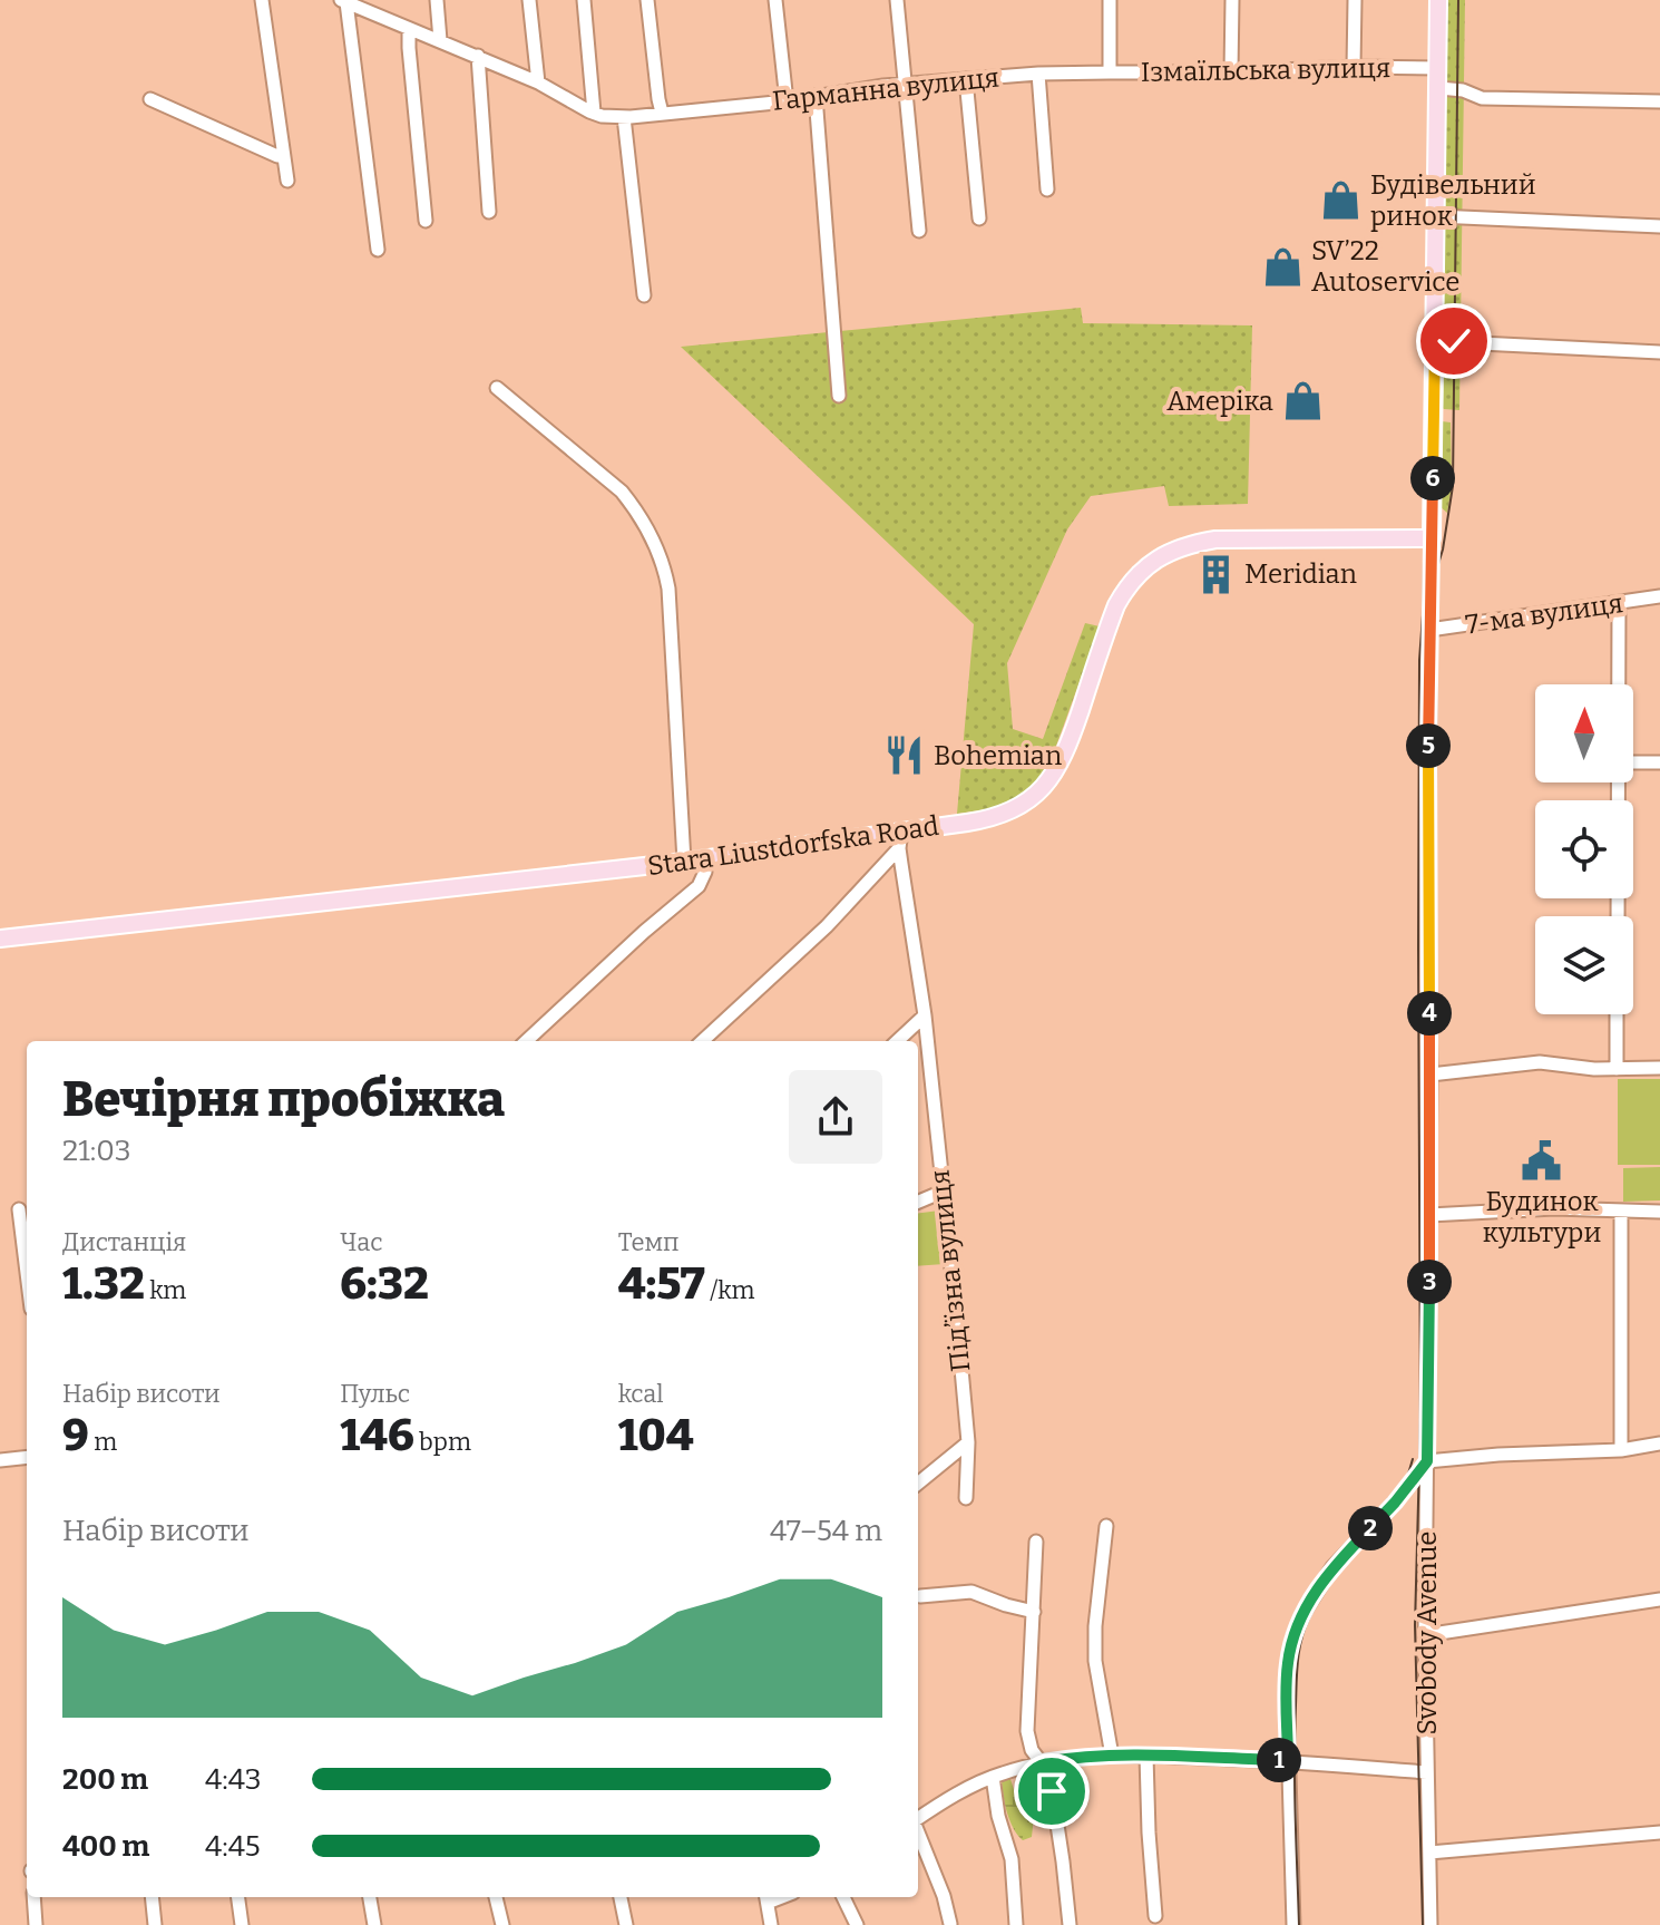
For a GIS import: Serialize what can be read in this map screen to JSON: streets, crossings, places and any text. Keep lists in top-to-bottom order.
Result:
{
  "streets": {
    "main road": ["Stara Liustdorfska Road"],
    "street": [
      "Ізмаїльська вулиця",
      "Гарманна вулиця",
      "7-ма вулиця",
      "Підʼїзна вулиця",
      "Svobody Avenue"
    ]
  },
  "crossings": [
    ["Ізмаїльська вулиця", "Гарманна вулиця"],
    ["7-ма вулиця", "Svobody Avenue"],
    ["Stara Liustdorfska Road", "Підʼїзна вулиця"],
    ["Stara Liustdorfska Road", "Svobody Avenue"]
  ],
  "places": {
    "shop": ["Будівельний ринок", "SV’22 Autoservice", "Амеріка"],
    "building": ["Meridian"],
    "restaurant": ["Bohemian"],
    "public building": ["Будинок культури"]
  },
  "north": "top",
  "page": {
    "pins": [
      "6",
      "5",
      "4",
      "3",
      "2",
      "1"
    ],
    "heading": ["Вечірня пробіжка", "21:03"],
    "stats": [
      ["Дистанція", "1.32 km"],
      ["Час", "6:32"],
      ["Темп", "4:57 /km"],
      ["Набір висоти", "9 m"],
      ["Пульс", "146 bpm"],
      ["kcal", "104"]
    ],
    "chart": ["Набір висоти", "47–54 m"],
    "list": [
      {
        "name": "200 m",
        "note": "4:43"
      },
      {
        "name": "400 m",
        "note": "4:45"
      }
    ]
  }
}
